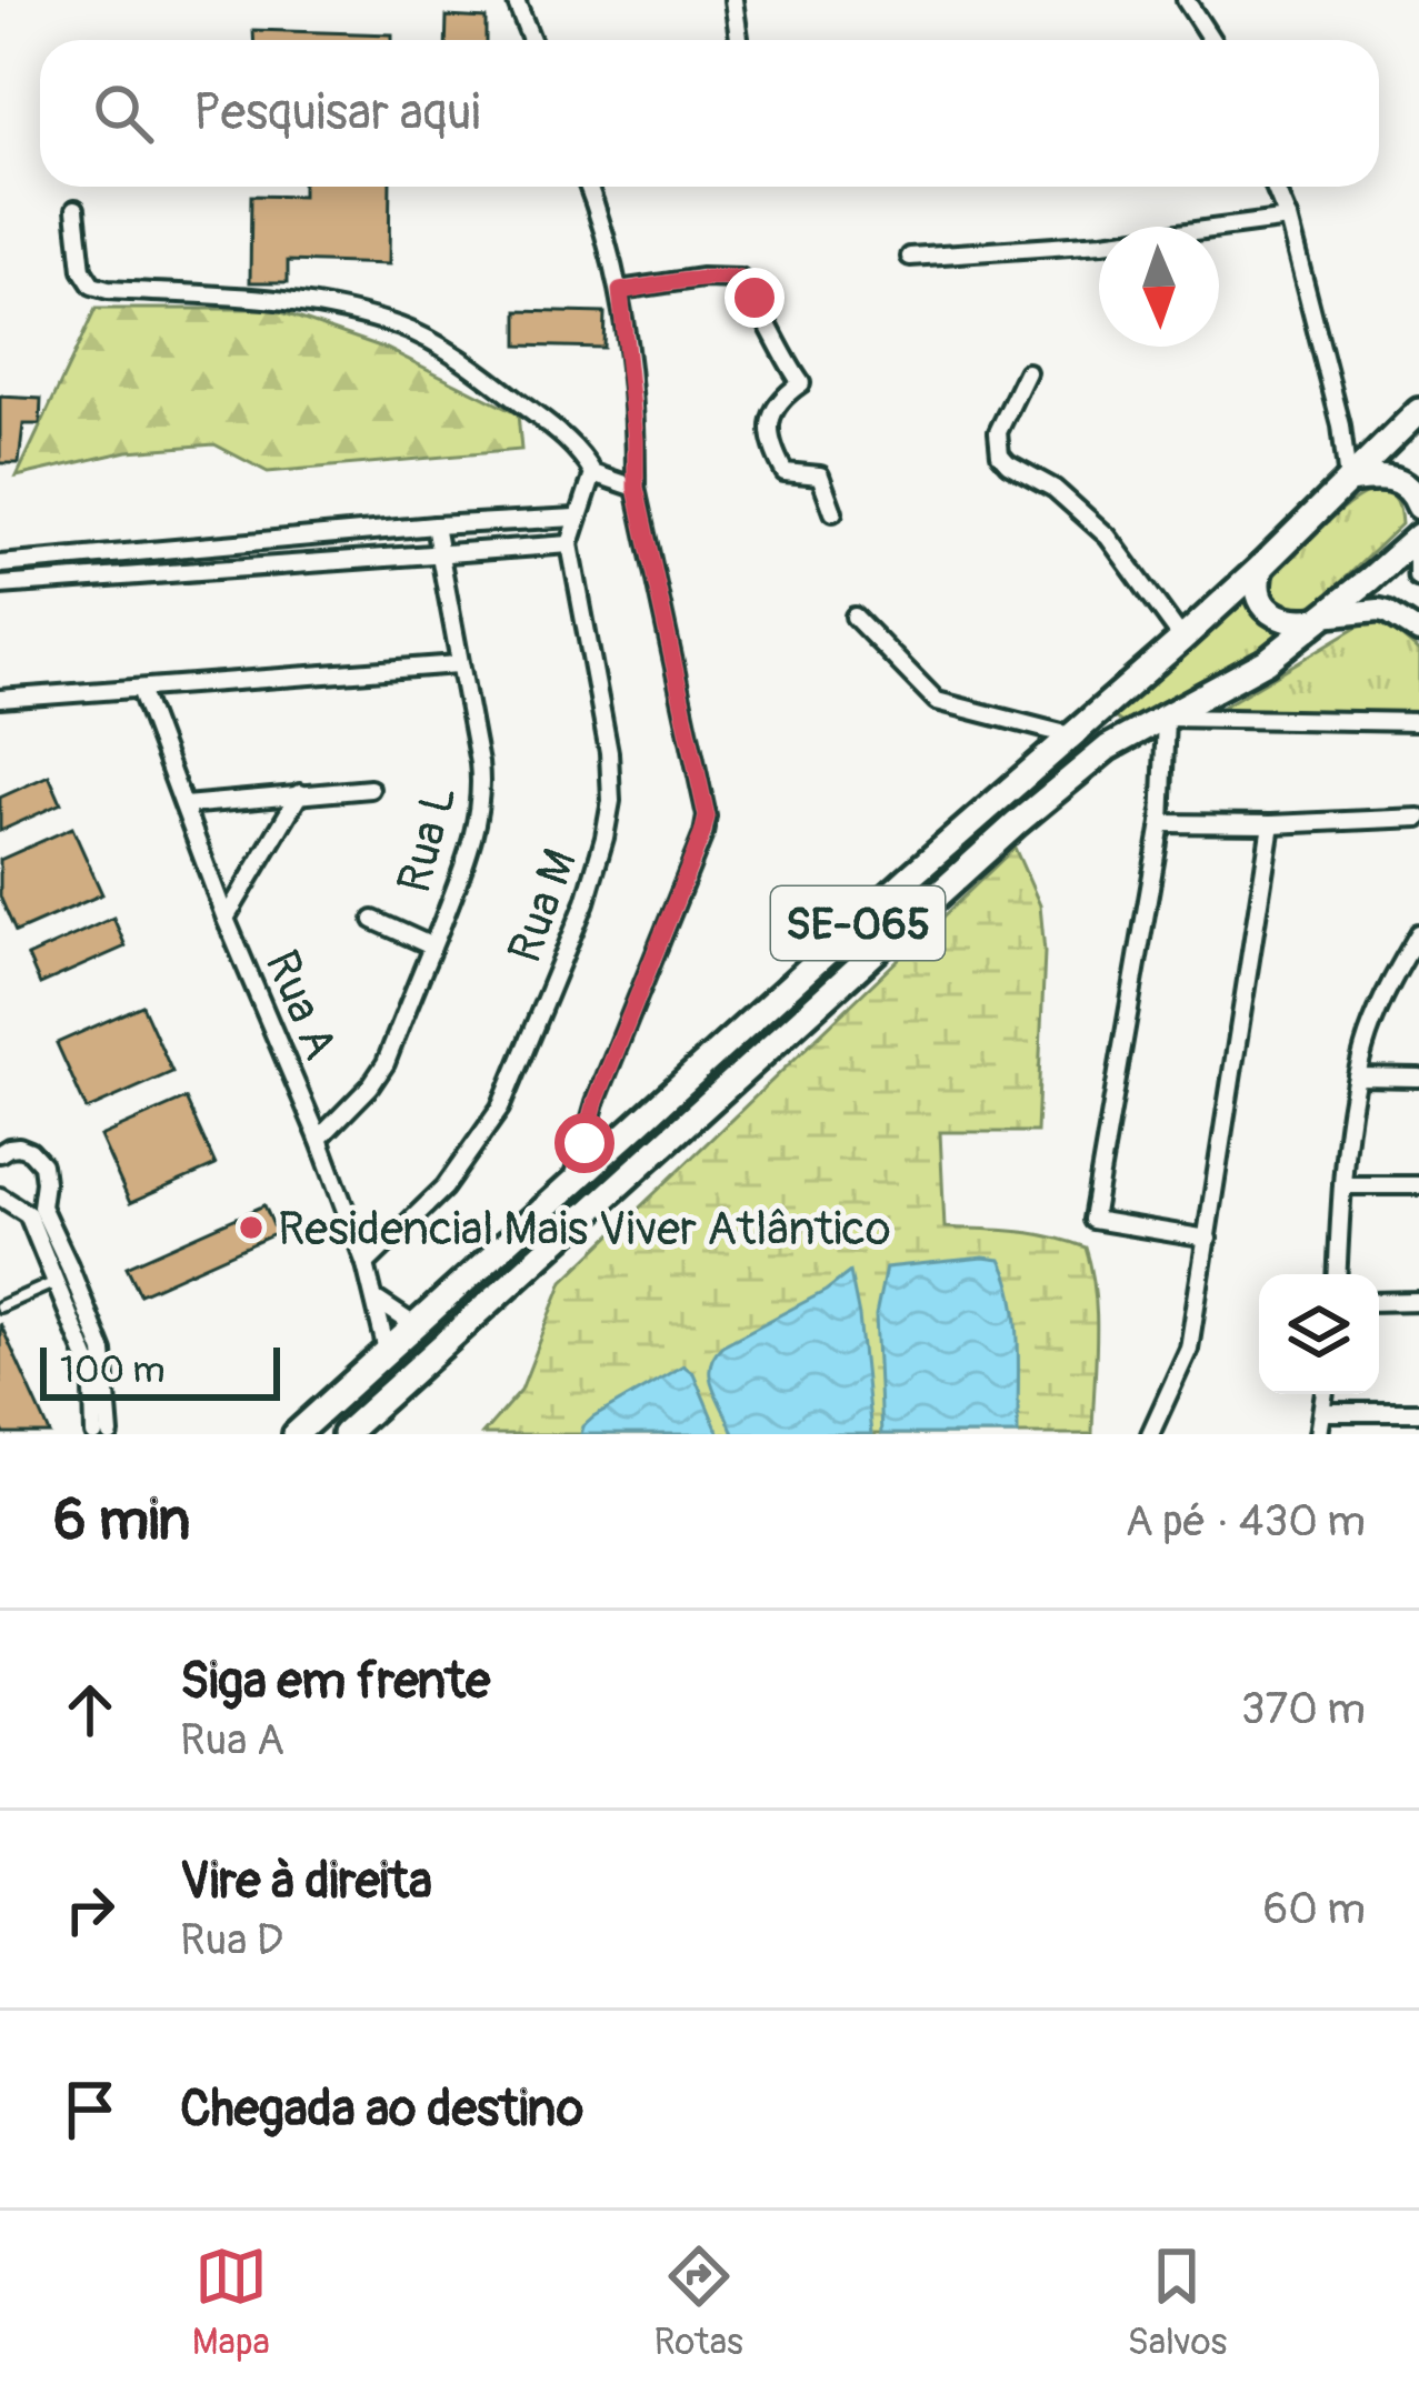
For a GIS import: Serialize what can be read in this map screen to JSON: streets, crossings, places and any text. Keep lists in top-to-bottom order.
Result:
{
  "streets": {
    "main road": ["SE-065"],
    "street": ["Rua L", "Rua M", "Rua A"]
  },
  "crossings": [
    ["Rua L", "Rua A"],
    ["Rua M", "Rua A"],
    ["SE-065", "Rua A"]
  ],
  "places": ["Residencial Mais Viver Atlântico"],
  "scale_bar": "100 m",
  "north": "bottom",
  "page": {
    "search": "Pesquisar aqui",
    "scale": "100 m",
    "heading": ["6 min", "A pé · 430 m"],
    "list": [
      ["Siga em frente", "Rua A", "370 m"],
      ["Vire à direita", "Rua D", "60 m"],
      "Chegada ao destino"
    ],
    "nav": ["Mapa", "Rotas", "Salvos"]
  }
}
